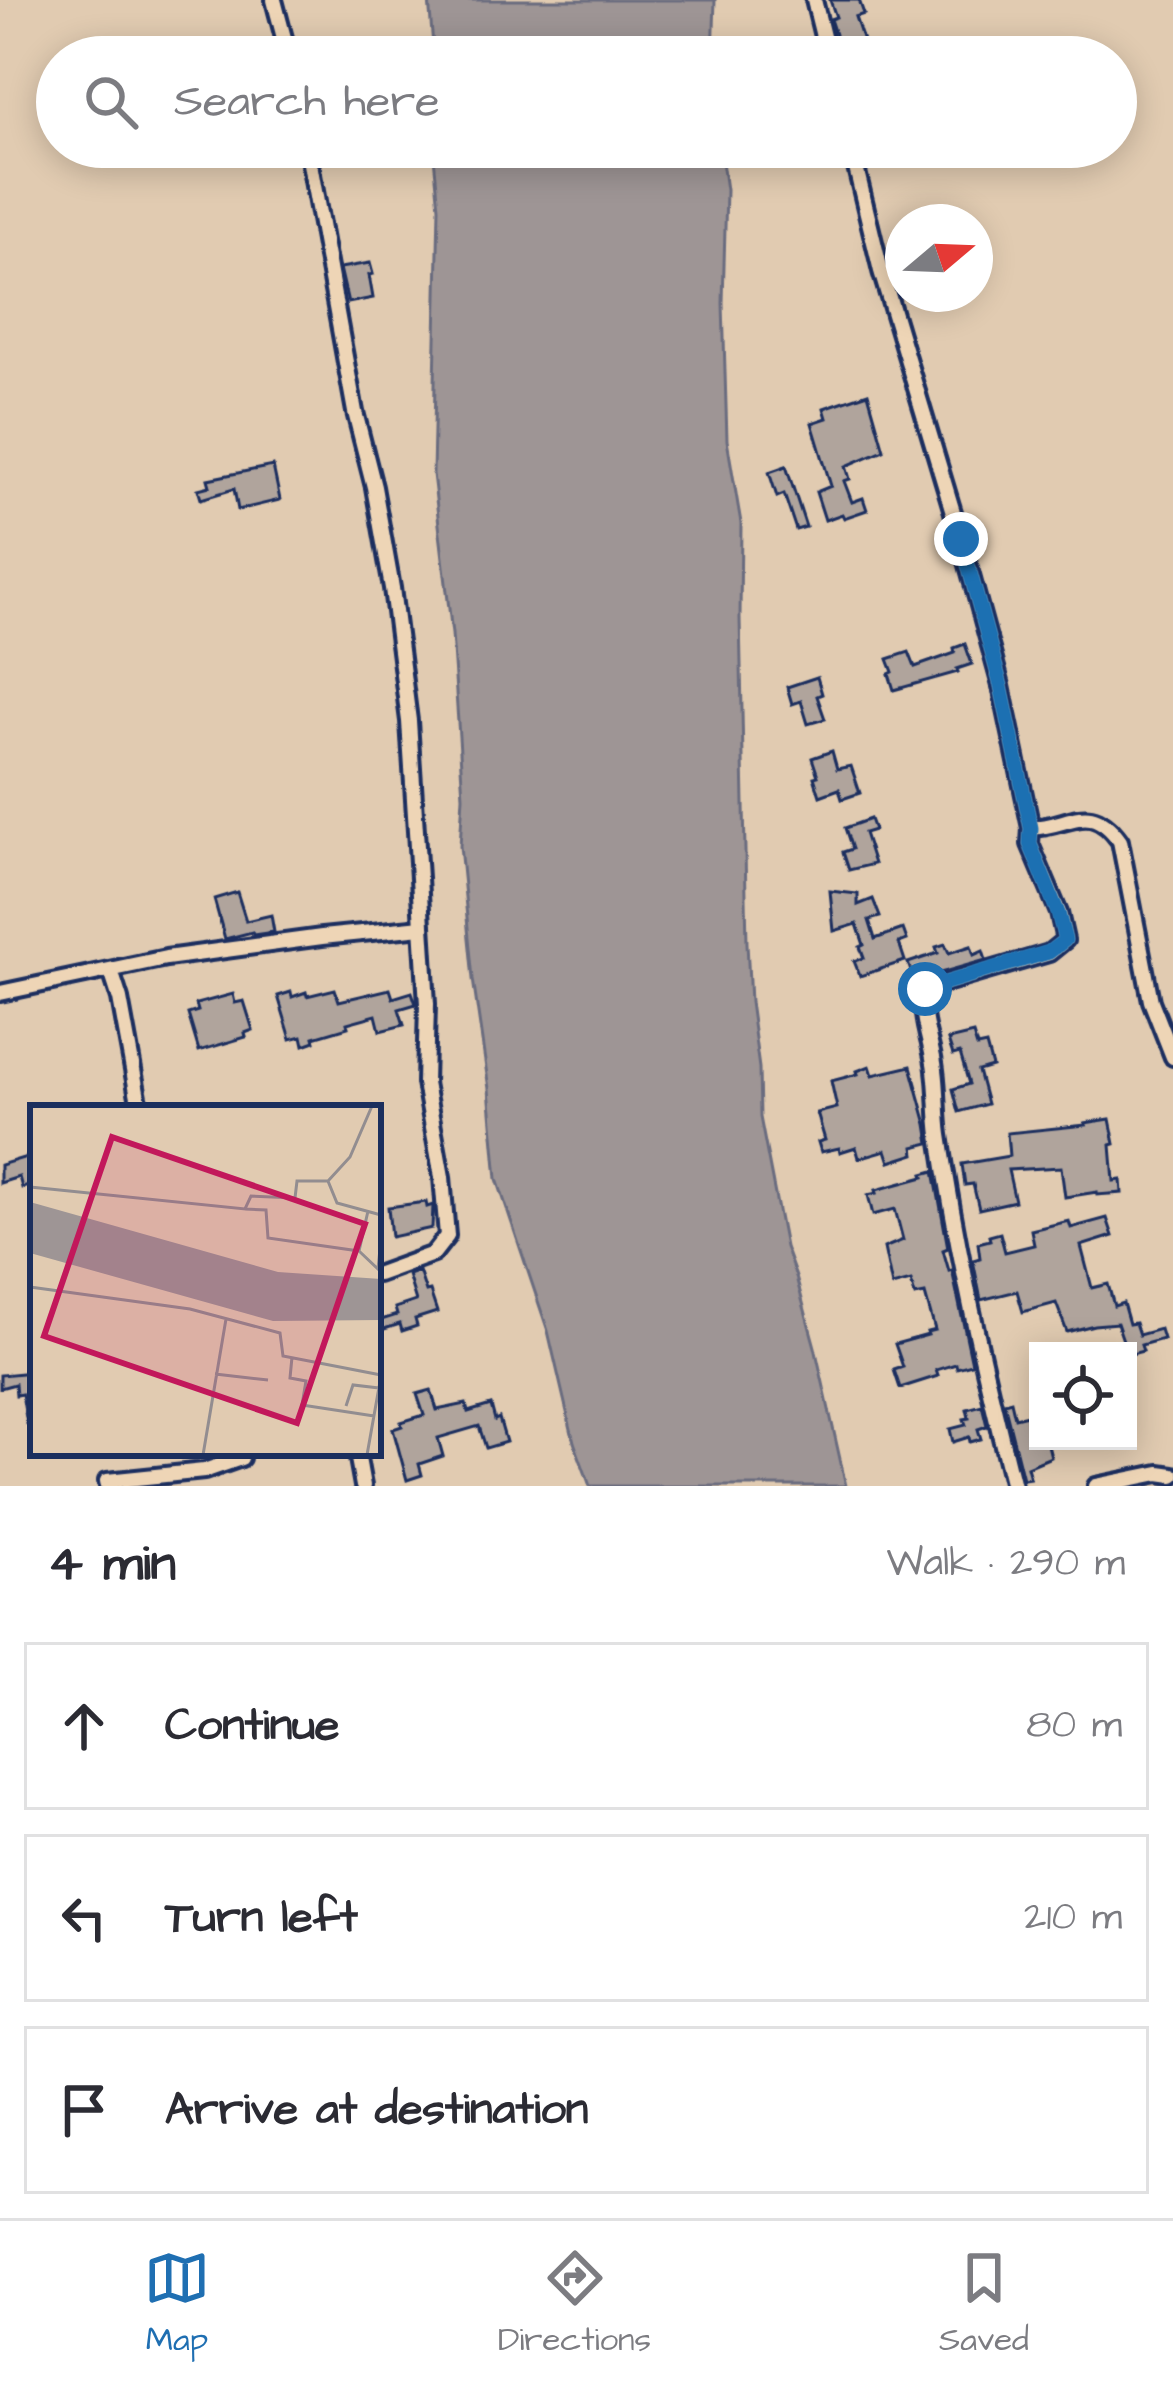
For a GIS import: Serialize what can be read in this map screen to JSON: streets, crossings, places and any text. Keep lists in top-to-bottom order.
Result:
{
  "north": "right",
  "page": {
    "search": "Search here",
    "heading": ["4 min", "Walk · 290 m"],
    "list": [
      ["Continue", "80 m"],
      ["Turn left", "210 m"],
      "Arrive at destination"
    ],
    "nav": ["Map", "Directions", "Saved"]
  }
}
